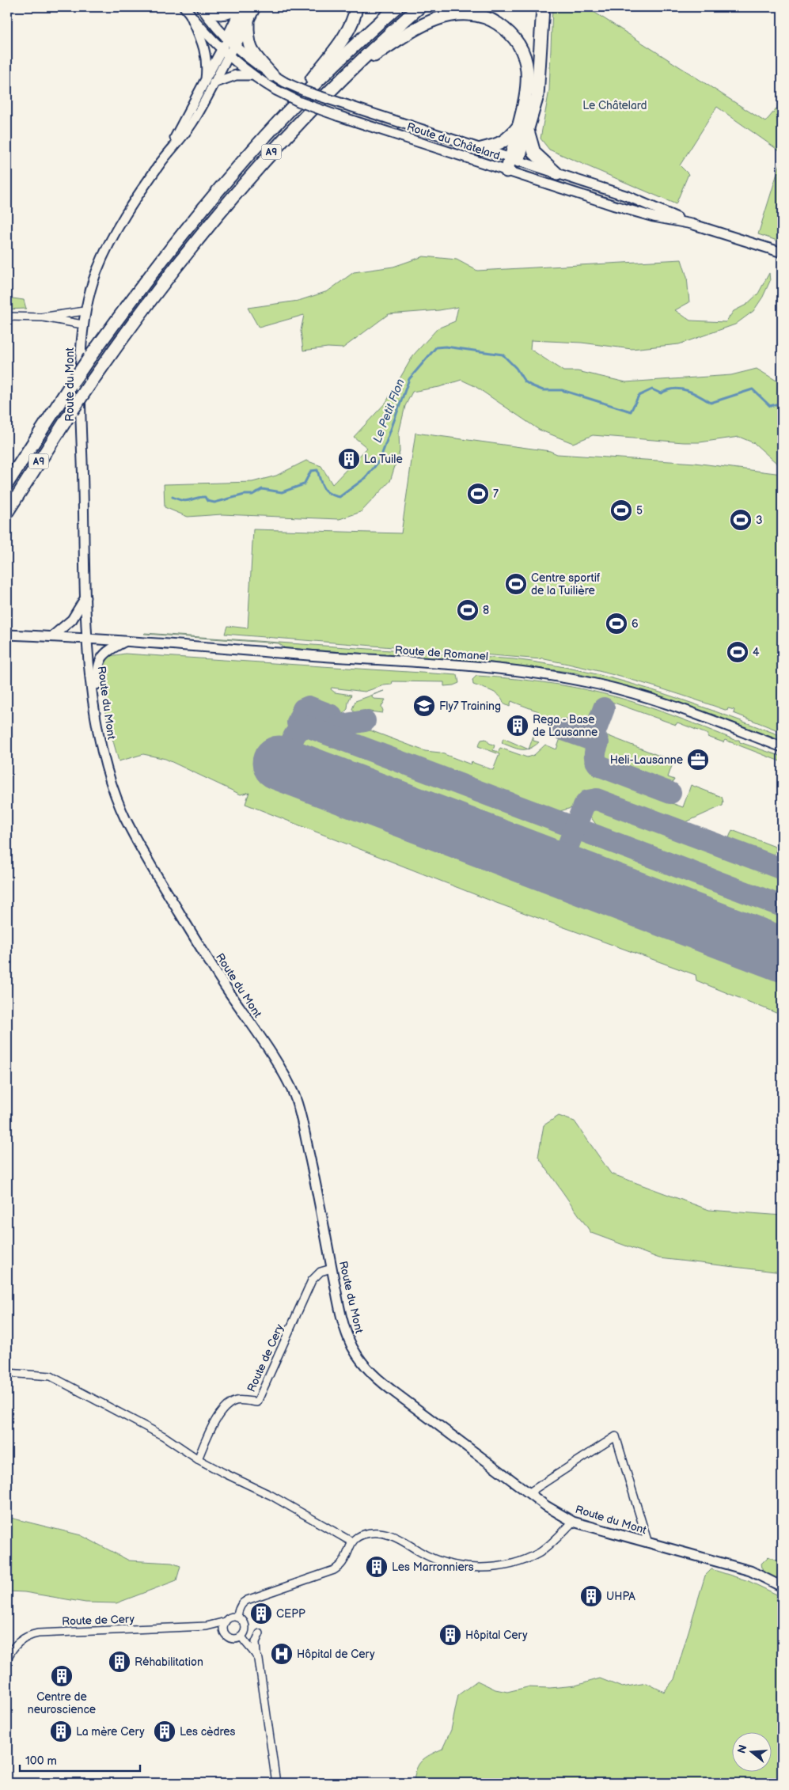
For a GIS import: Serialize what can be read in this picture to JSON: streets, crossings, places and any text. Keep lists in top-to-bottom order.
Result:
{
  "streets": {
    "highway": ["A9"],
    "main road": ["Route du Châtelard", "Route du Mont", "Route de Romanel"],
    "street": ["Route de Cery"]
  },
  "crossings": [
    ["Route du Châtelard", "Route du Mont"],
    ["Route du Mont", "Route de Romanel"],
    ["Route du Mont", "Route de Cery"]
  ],
  "water": ["Le Petit Flon"],
  "parks": ["Le Châtelard"],
  "places": {
    "building": [
      "La Tuile",
      "Rega - Base de Lausanne",
      "Les Marronniers",
      "UHPA",
      "CEPP",
      "Hôpital Cery",
      "Réhabilitation",
      "Centre de neuroscience",
      "La mère Cery",
      "Les cèdres"
    ],
    "sports": [
      "7",
      "5",
      "3",
      "Centre sportif de la Tuilière",
      "8",
      "6",
      "4"
    ],
    "school or university": ["Fly7 Training"],
    "office": ["Heli-Lausanne"],
    "hospital": ["Hôpital de Cery"]
  },
  "scale_bar": "100 m",
  "north": "left"
}
